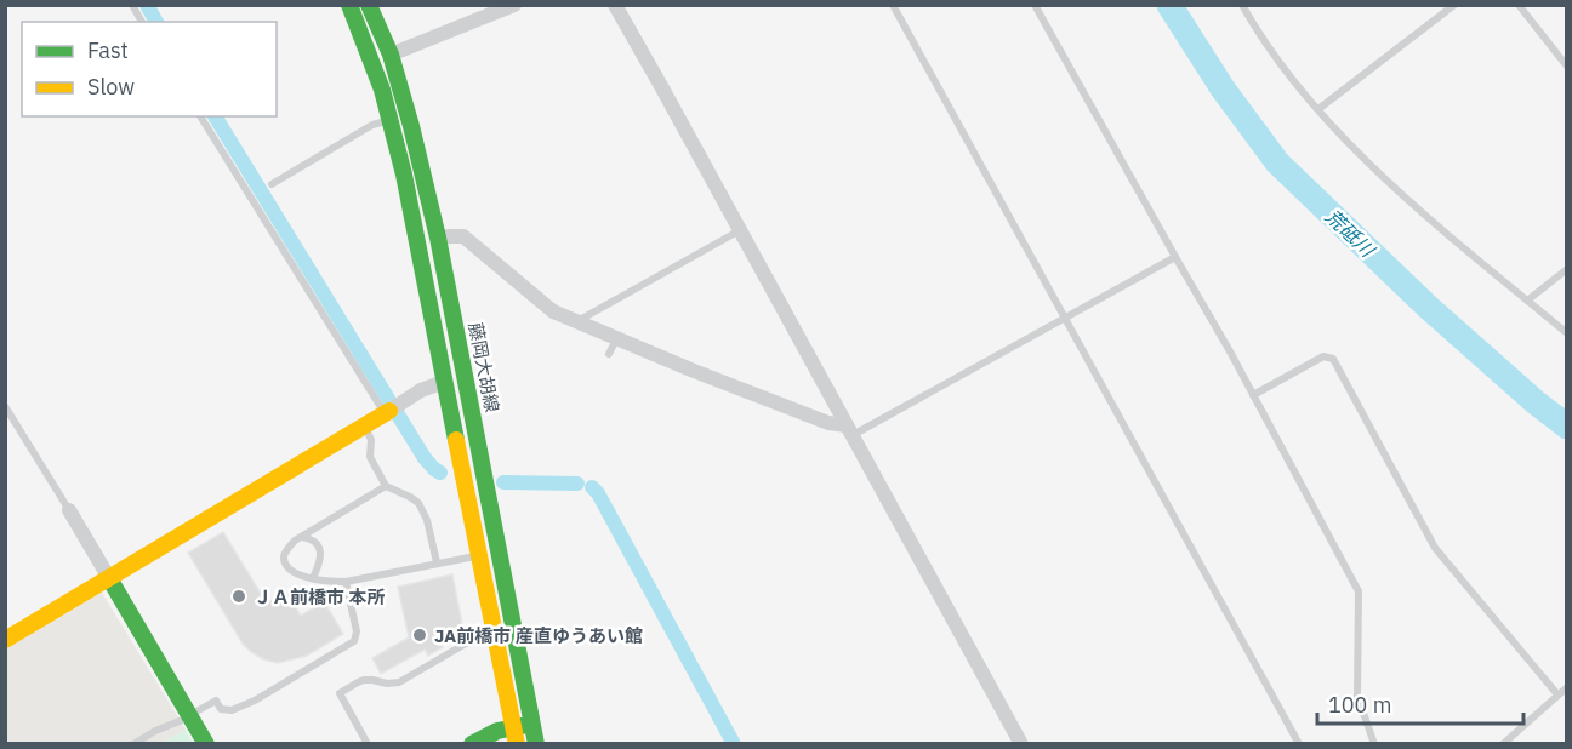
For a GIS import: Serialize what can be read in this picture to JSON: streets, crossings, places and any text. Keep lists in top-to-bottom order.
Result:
{
  "streets": {
    "main road": ["藤岡大胡線"]
  },
  "water": ["荒砥川"],
  "places": ["ＪＡ前橋市 本所", "JA前橋市 産直ゆうあい館"],
  "legend": ["Fast", "Slow"],
  "scale_bar": "100 m"
}
